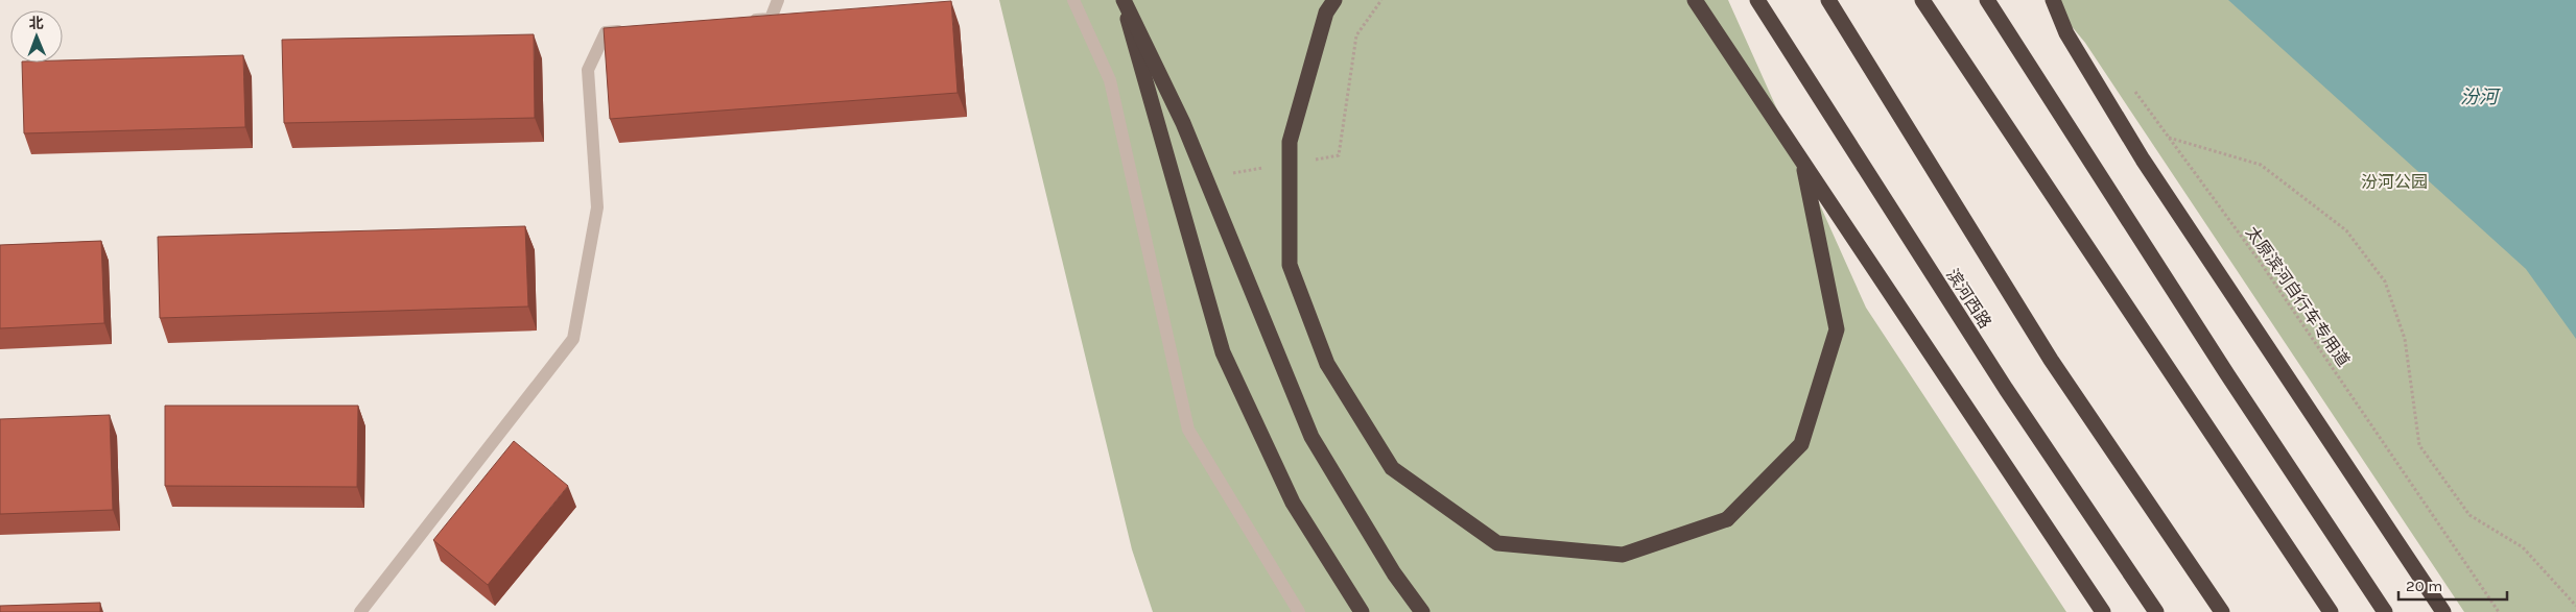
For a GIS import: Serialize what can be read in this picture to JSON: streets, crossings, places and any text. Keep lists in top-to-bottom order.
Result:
{
  "streets": {
    "highway": ["滨河西路"],
    "path": ["太原滨河自行车专用道"]
  },
  "water": ["汾河"],
  "parks": ["汾河公园"],
  "scale_bar": "20 m",
  "north": "top"
}
